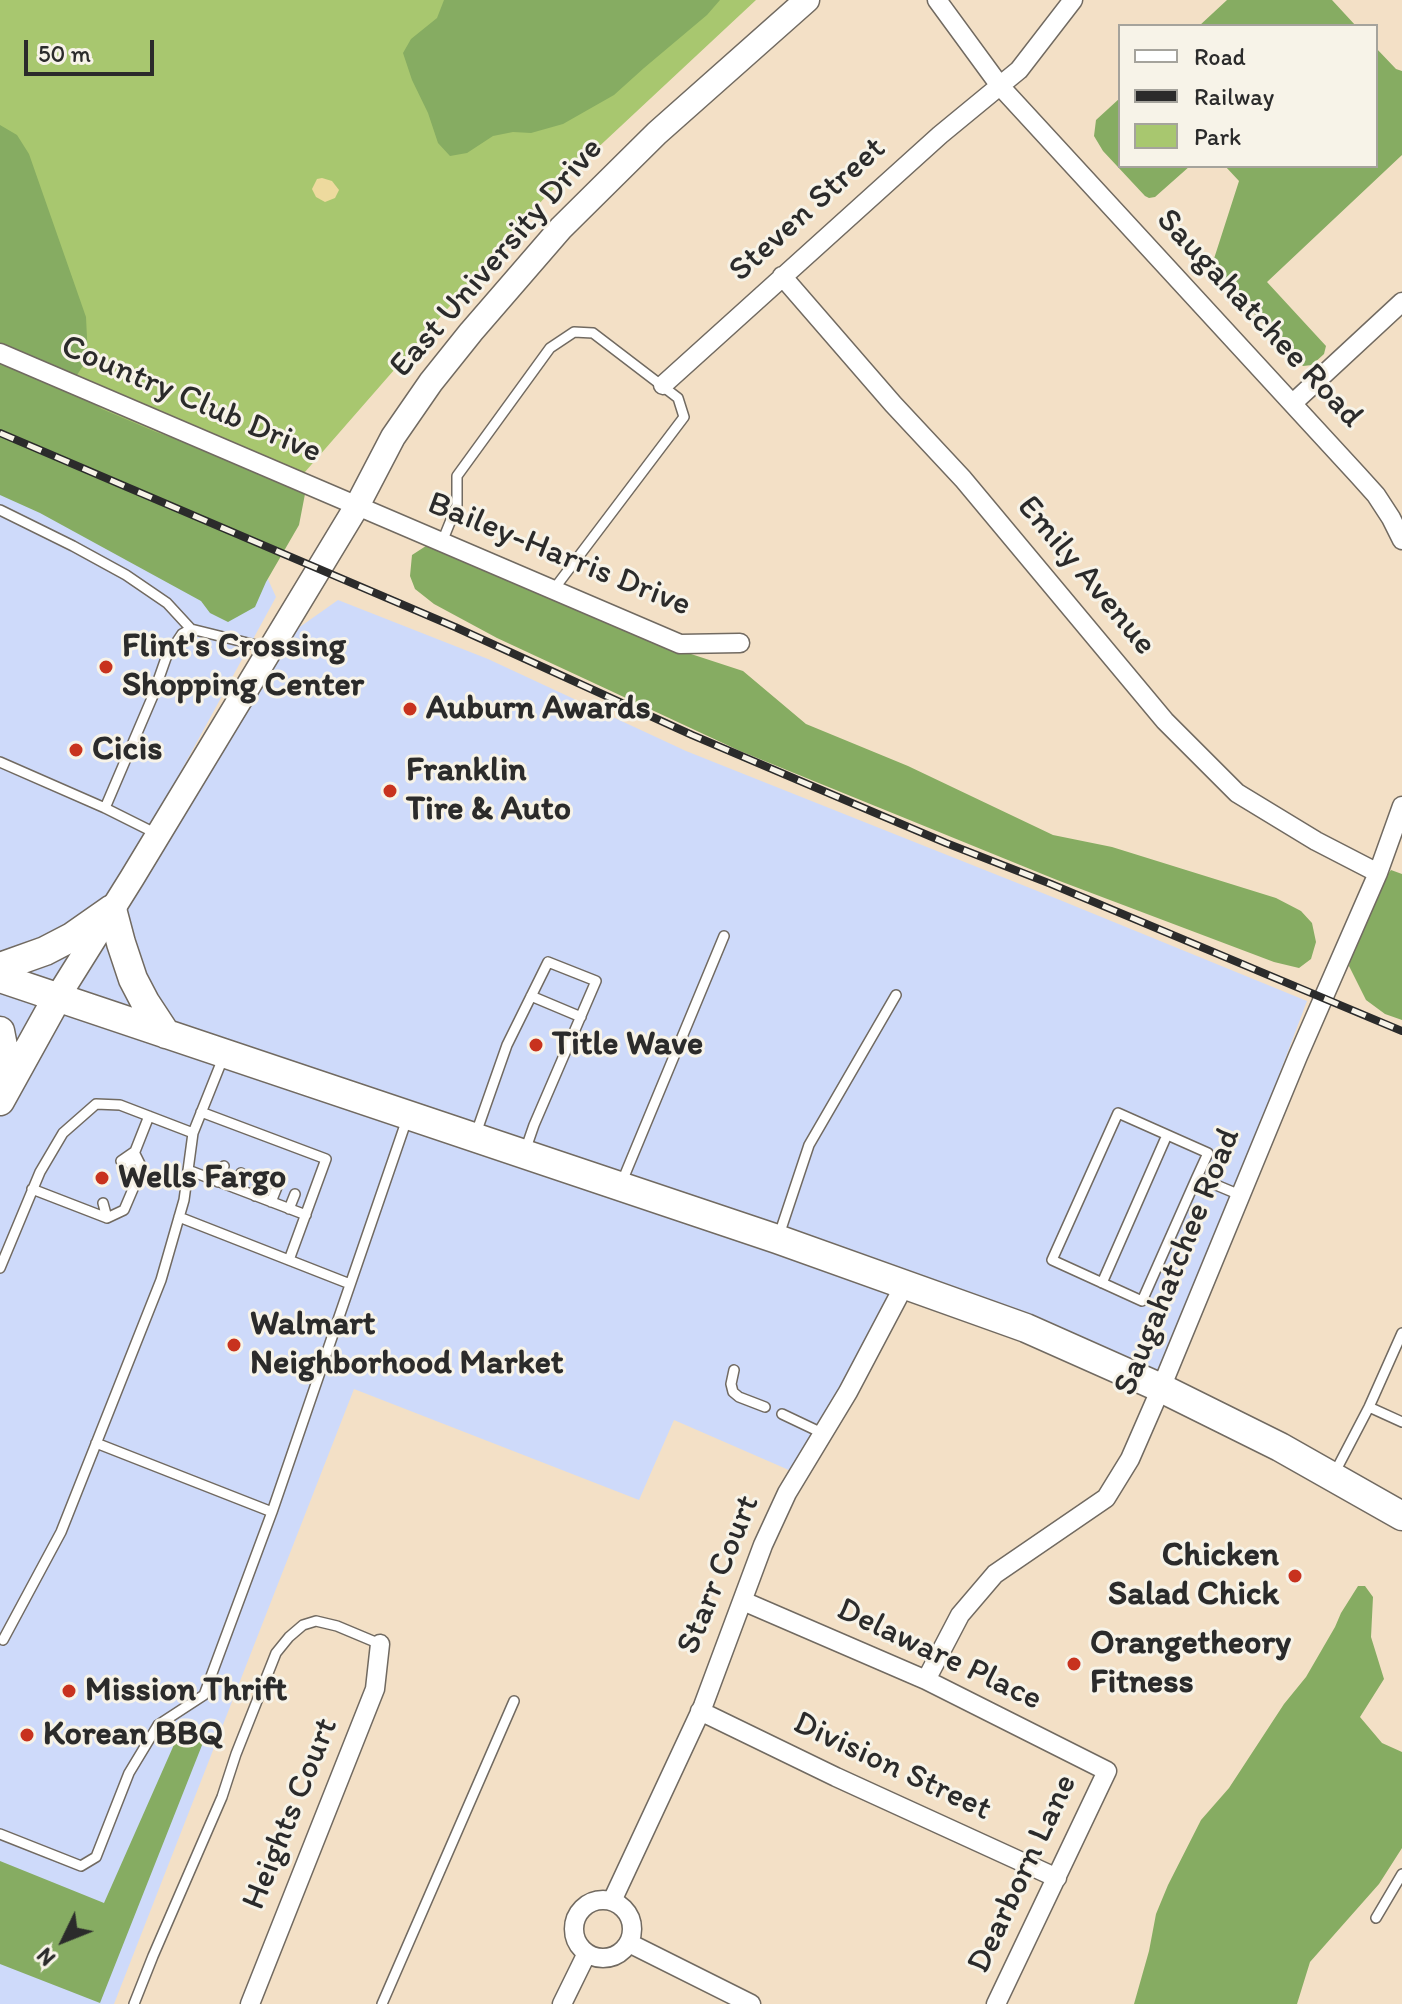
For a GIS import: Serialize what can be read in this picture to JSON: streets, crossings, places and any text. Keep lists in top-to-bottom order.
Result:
{
  "streets": {
    "main road": ["East University Drive"],
    "street": [
      "Steven Street",
      "Saugahatchee Road",
      "Country Club Drive",
      "Bailey-Harris Drive",
      "Emily Avenue",
      "Starr Court",
      "Delaware Place",
      "Division Street",
      "Heights Court",
      "Dearborn Lane"
    ]
  },
  "crossings": [
    ["Steven Street", "Saugahatchee Road"],
    ["Steven Street", "Emily Avenue"],
    ["East University Drive", "Country Club Drive"],
    ["East University Drive", "Bailey-Harris Drive"],
    ["Saugahatchee Road", "Emily Avenue"],
    ["Saugahatchee Road", "Delaware Place"],
    ["Country Club Drive", "Bailey-Harris Drive"],
    ["Starr Court", "Delaware Place"],
    ["Starr Court", "Division Street"],
    ["Delaware Place", "Dearborn Lane"],
    ["Division Street", "Dearborn Lane"]
  ],
  "places": [
    "Flint's Crossing Shopping Center",
    "Auburn Awards",
    "Cicis",
    "Franklin Tire & Auto",
    "Title Wave",
    "Wells Fargo",
    "Walmart Neighborhood Market",
    "Chicken Salad Chick",
    "Orangetheory Fitness",
    "Mission Thrift",
    "Korean BBQ"
  ],
  "legend": ["Road", "Railway", "Park"],
  "scale_bar": "50 m",
  "north": "bottom left"
}
